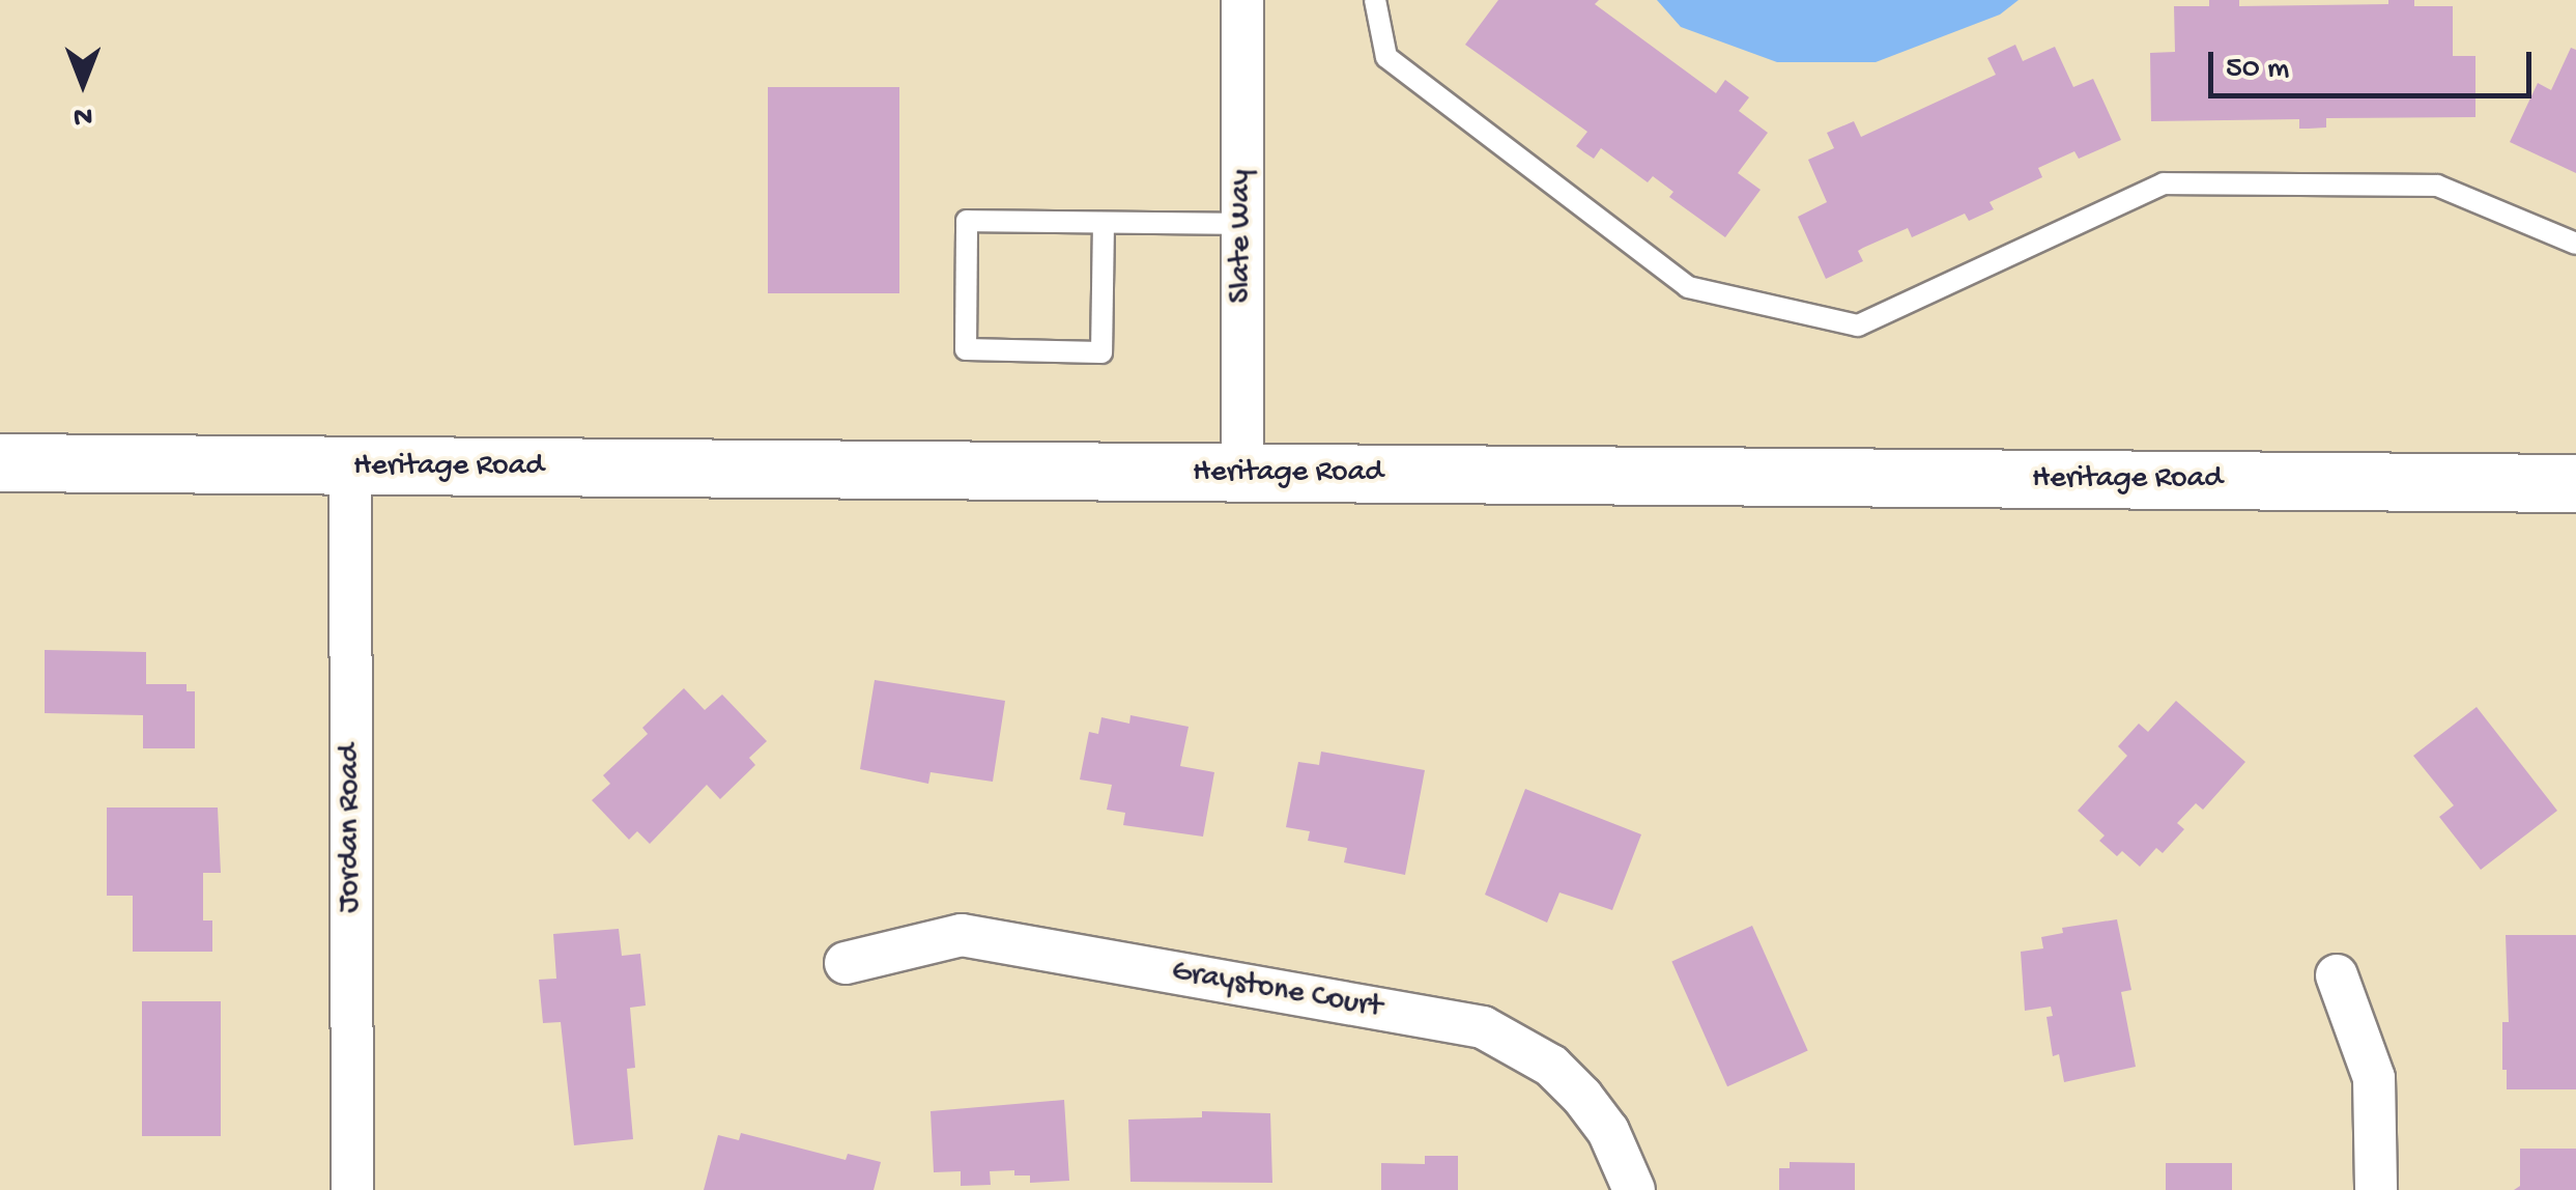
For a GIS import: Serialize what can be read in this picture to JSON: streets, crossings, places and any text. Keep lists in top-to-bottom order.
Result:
{
  "streets": {
    "main road": ["Heritage Road"],
    "street": ["Slate Way", "Jordan Road", "Graystone Court"]
  },
  "crossings": [
    ["Slate Way", "Heritage Road"],
    ["Heritage Road", "Jordan Road"]
  ],
  "scale_bar": "50 m",
  "north": "bottom"
}
